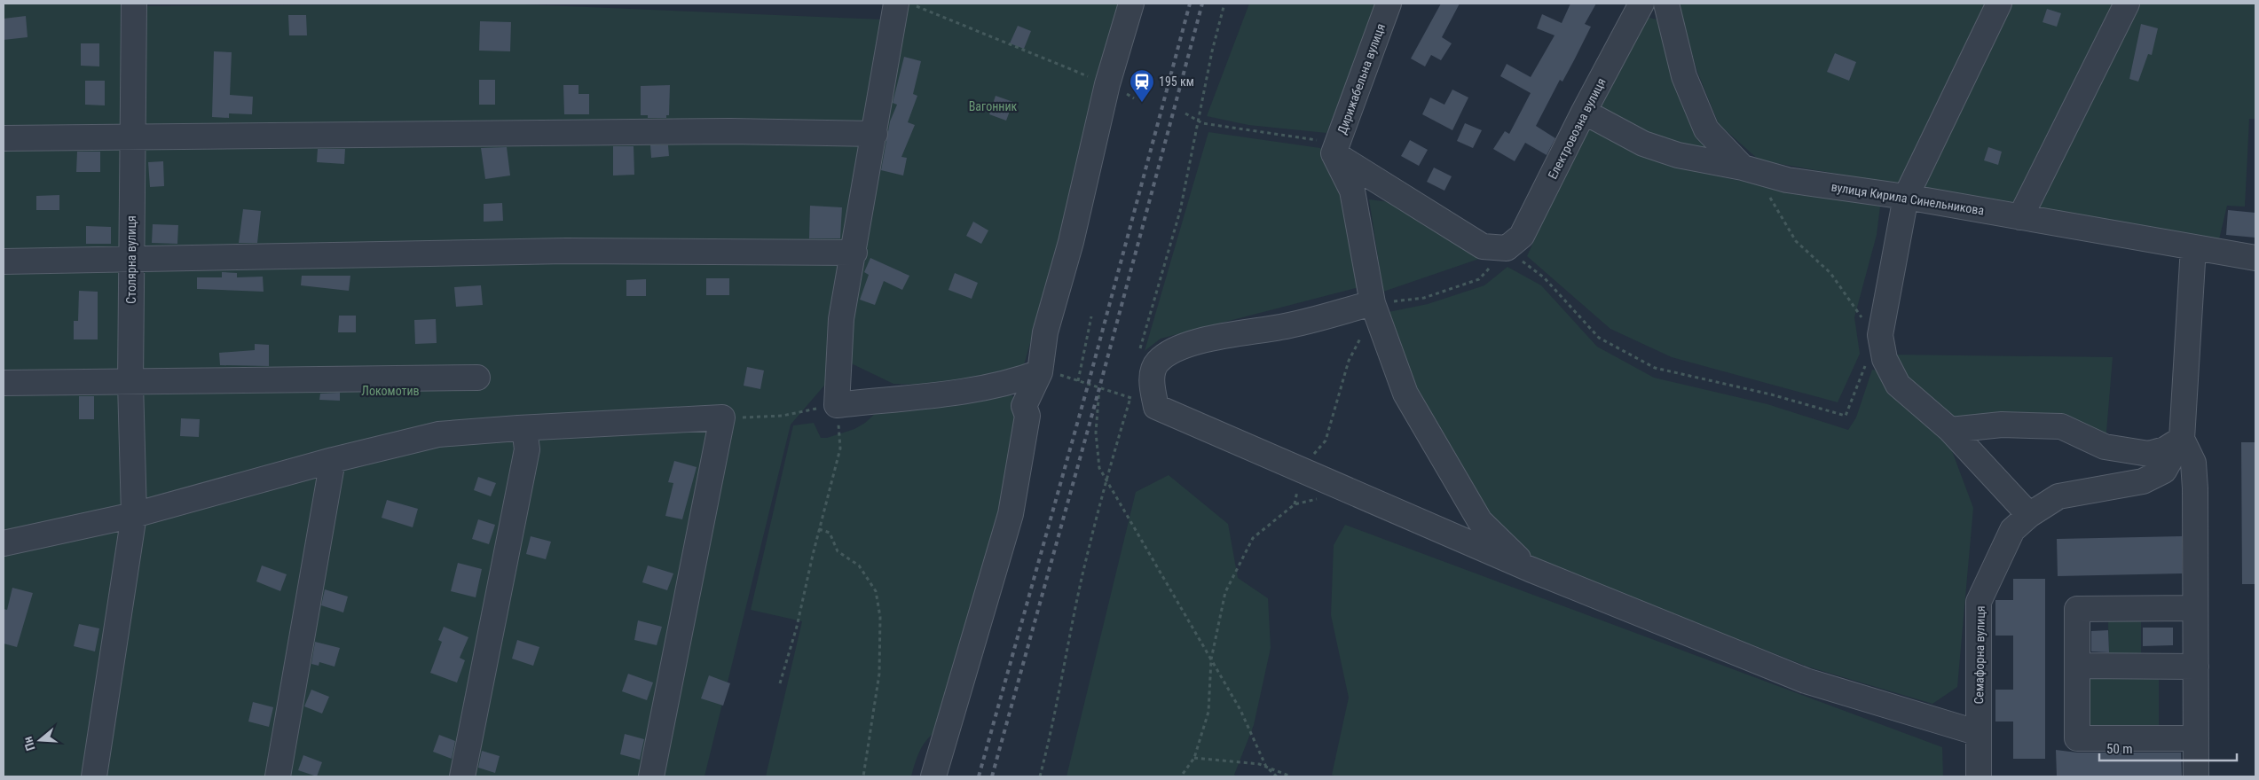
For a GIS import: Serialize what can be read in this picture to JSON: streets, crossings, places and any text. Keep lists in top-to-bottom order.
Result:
{
  "streets": {
    "street": [
      "Дирижабельна вулиця",
      "Електровозна вулиця",
      "вулиця Кирила Синельникова",
      "Столярна вулиця",
      "Семафорна вулиця"
    ]
  },
  "crossings": [
    ["Електровозна вулиця", "вулиця Кирила Синельникова"]
  ],
  "parks": ["Вагонник", "Локомотив"],
  "places": {
    "station": ["195 км"]
  },
  "scale_bar": "50 m",
  "north": "left"
}
